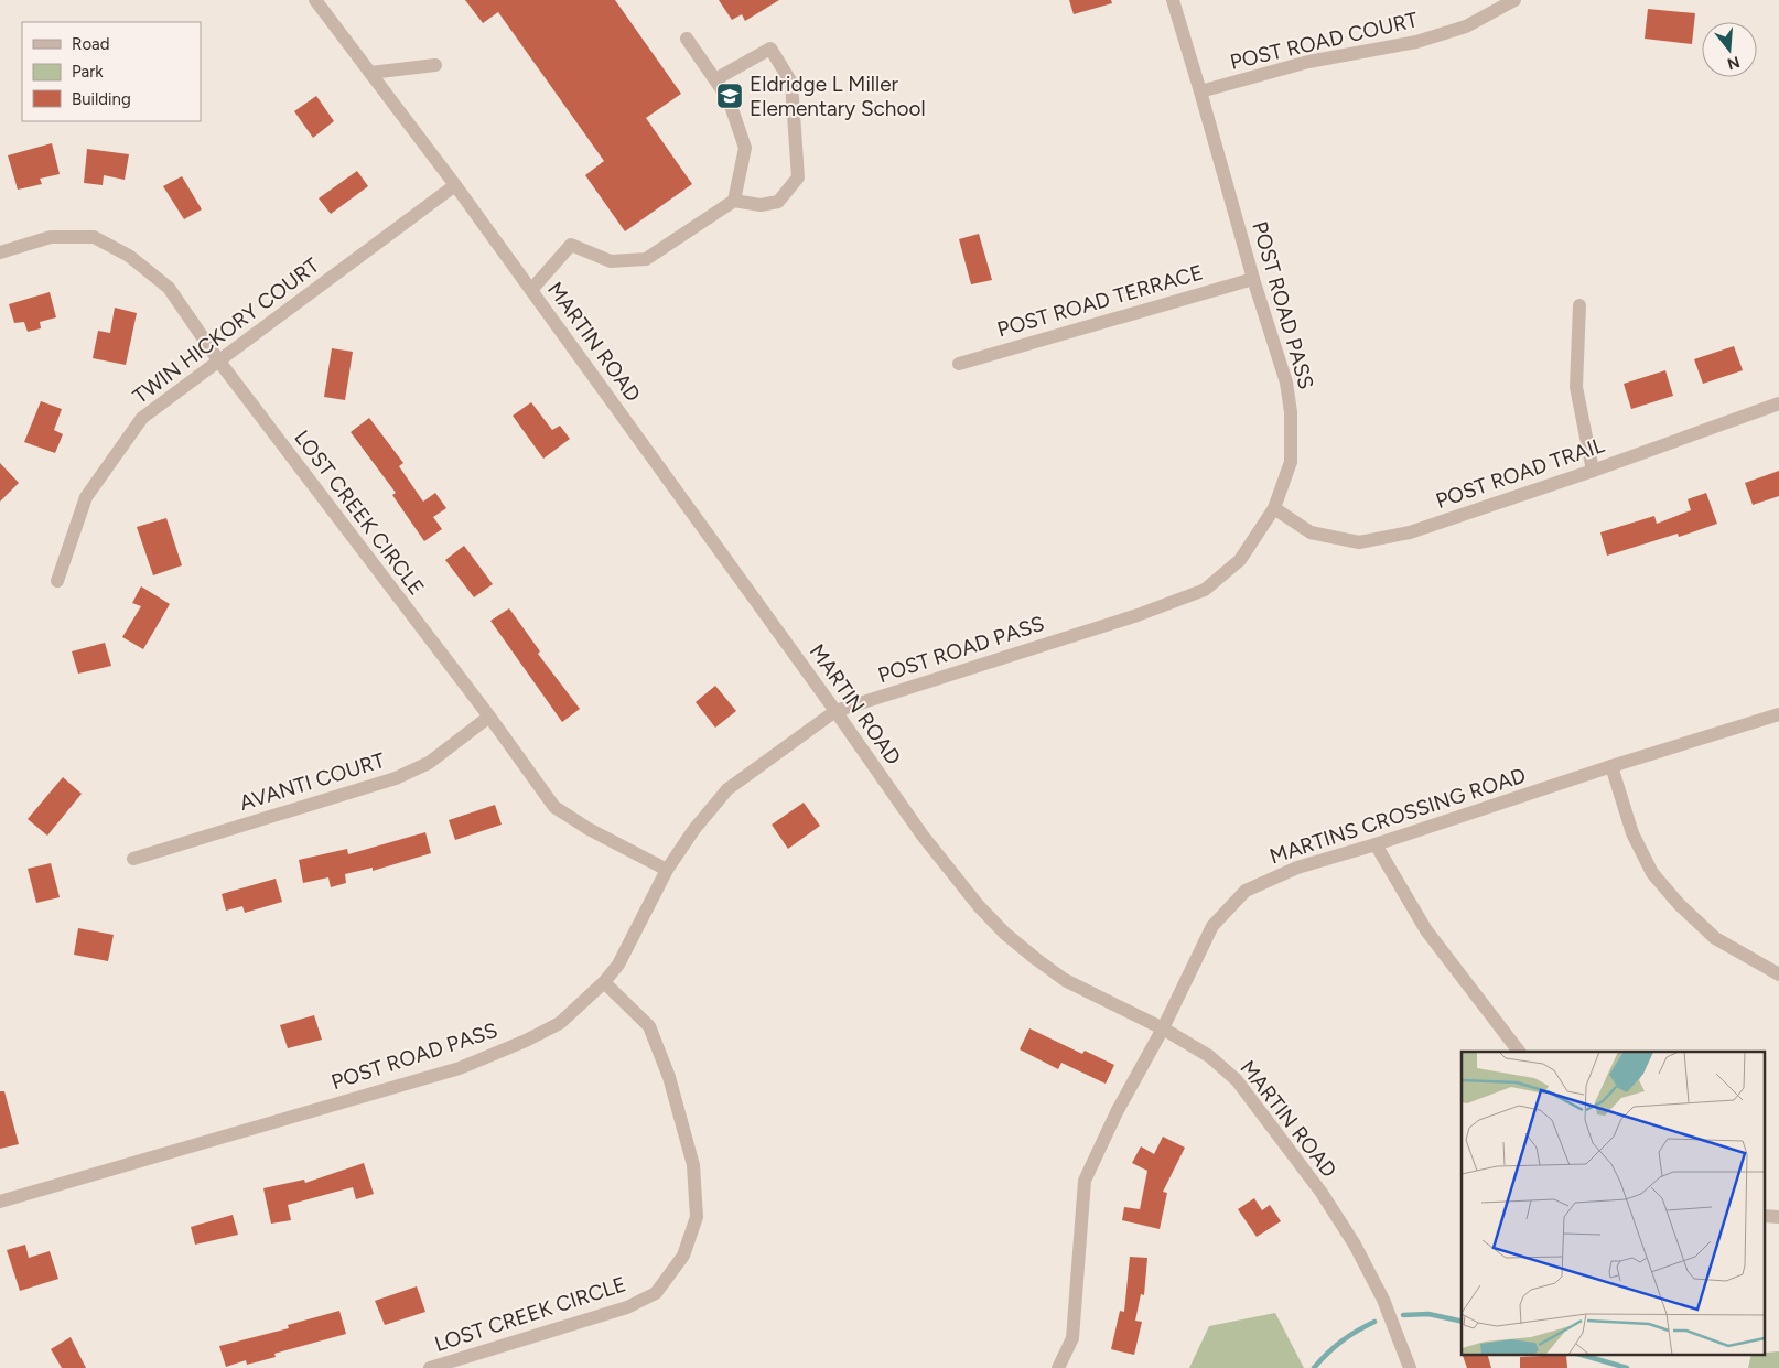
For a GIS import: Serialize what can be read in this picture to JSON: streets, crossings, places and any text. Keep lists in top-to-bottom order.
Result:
{
  "streets": {
    "street": [
      "POST ROAD COURT",
      "POST ROAD TERRACE",
      "POST ROAD PASS",
      "TWIN HICKORY COURT",
      "MARTIN ROAD",
      "POST ROAD TRAIL",
      "LOST CREEK CIRCLE",
      "AVANTI COURT",
      "MARTINS CROSSING ROAD"
    ]
  },
  "crossings": [
    ["POST ROAD COURT", "POST ROAD PASS"],
    ["POST ROAD TERRACE", "POST ROAD PASS"],
    ["POST ROAD PASS", "MARTIN ROAD"],
    ["POST ROAD PASS", "POST ROAD TRAIL"],
    ["POST ROAD PASS", "LOST CREEK CIRCLE"],
    ["TWIN HICKORY COURT", "MARTIN ROAD"],
    ["TWIN HICKORY COURT", "LOST CREEK CIRCLE"],
    ["MARTIN ROAD", "MARTINS CROSSING ROAD"],
    ["LOST CREEK CIRCLE", "AVANTI COURT"]
  ],
  "places": {
    "school or university": ["Eldridge L Miller Elementary School"]
  },
  "legend": ["Road", "Park", "Building"],
  "north": "bottom"
}
